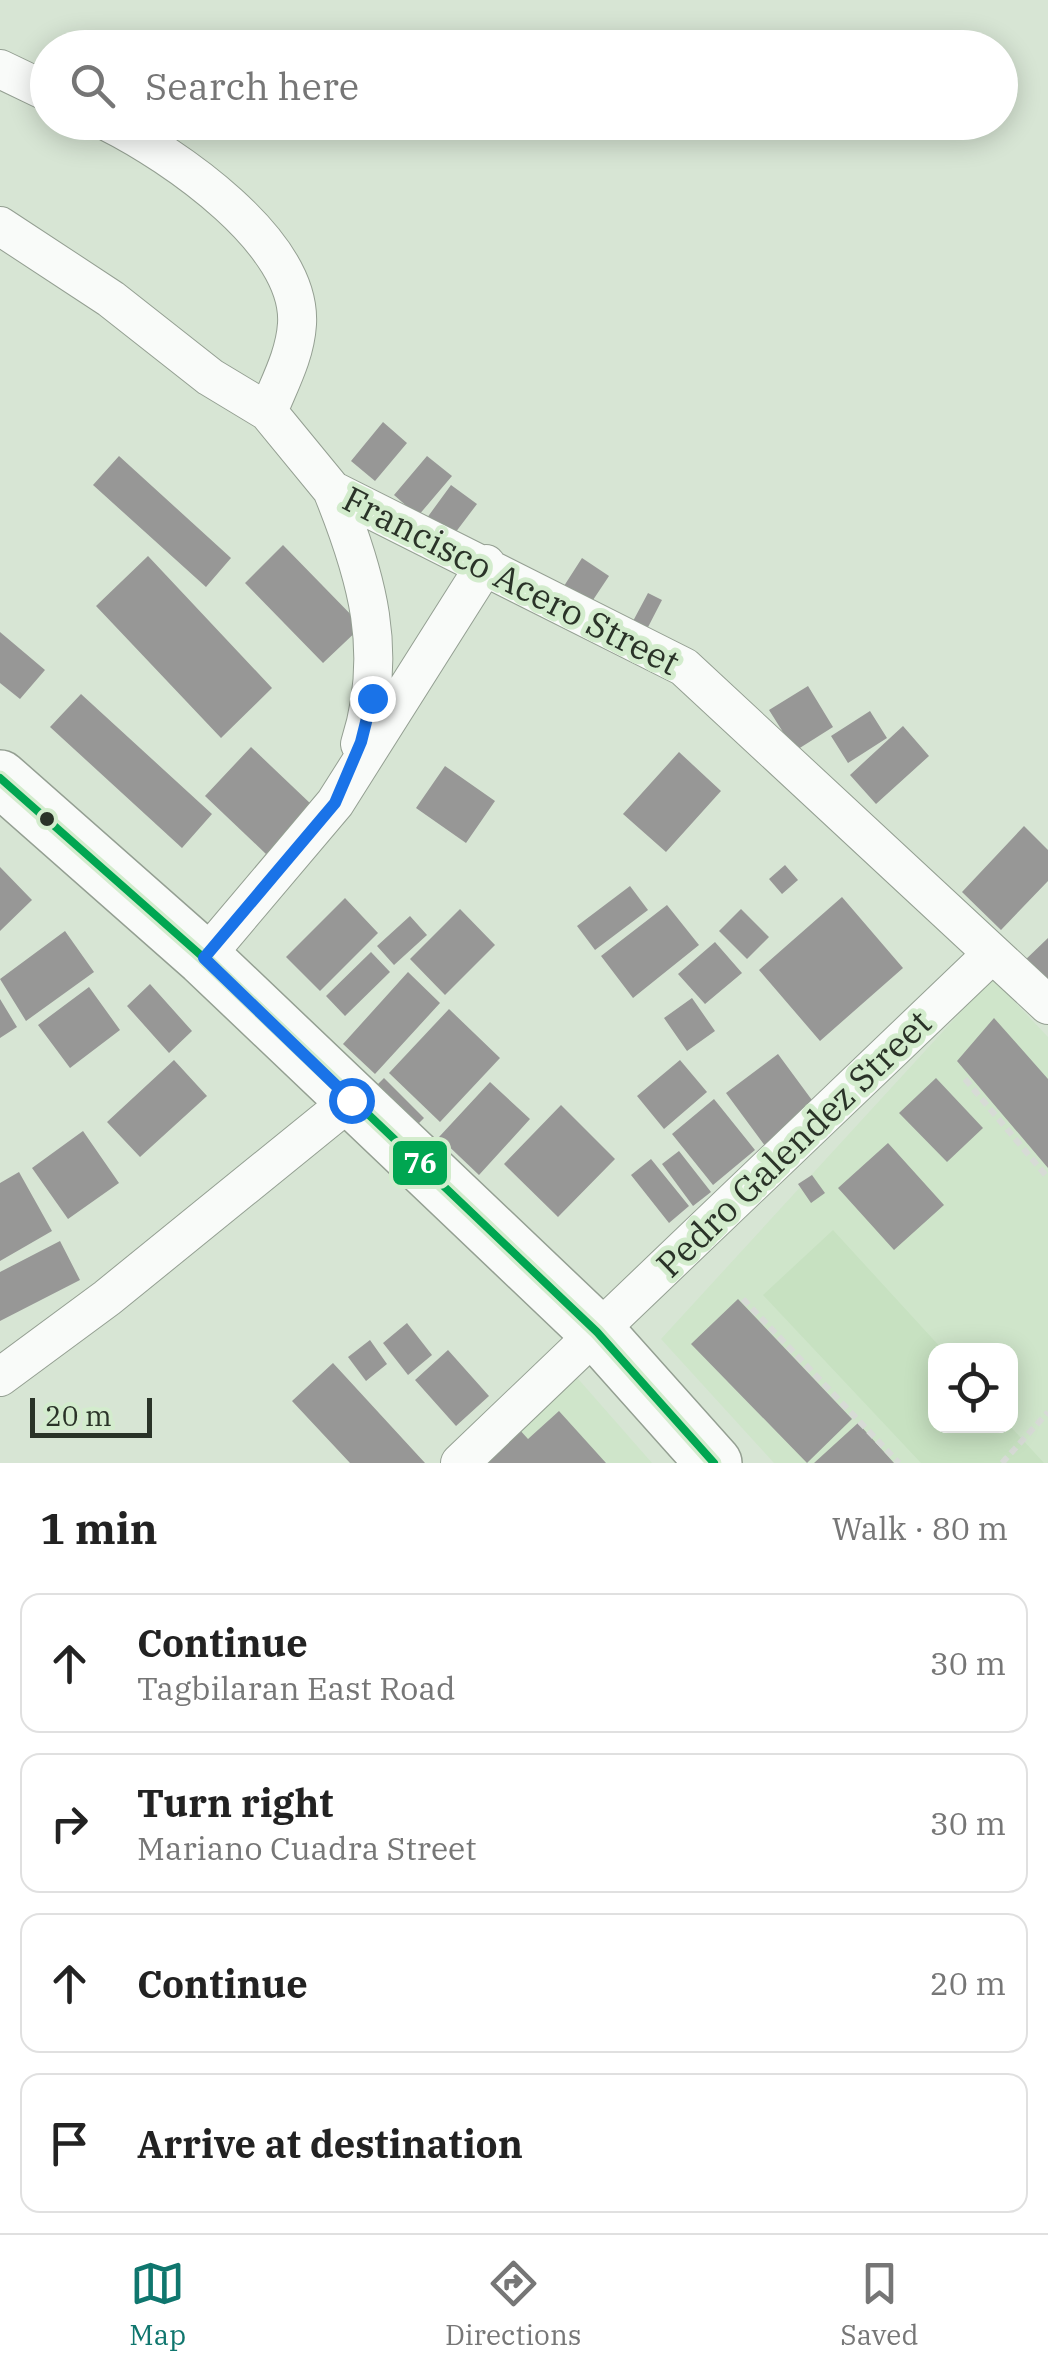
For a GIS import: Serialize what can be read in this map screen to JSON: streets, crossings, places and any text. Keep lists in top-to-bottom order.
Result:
{
  "streets": {
    "street": ["Francisco Acero Street", "Pedro Galendez Street"]
  },
  "crossings": [
    ["Francisco Acero Street", "Pedro Galendez Street"]
  ],
  "lines": ["transit line 76"],
  "scale_bar": "20 m",
  "page": {
    "search": "Search here",
    "scale": "20 m",
    "heading": ["1 min", "Walk · 80 m"],
    "list": [
      ["Continue", "Tagbilaran East Road", "30 m"],
      ["Turn right", "Mariano Cuadra Street", "30 m"],
      ["Continue", "20 m"],
      "Arrive at destination"
    ],
    "nav": ["Map", "Directions", "Saved"]
  }
}
